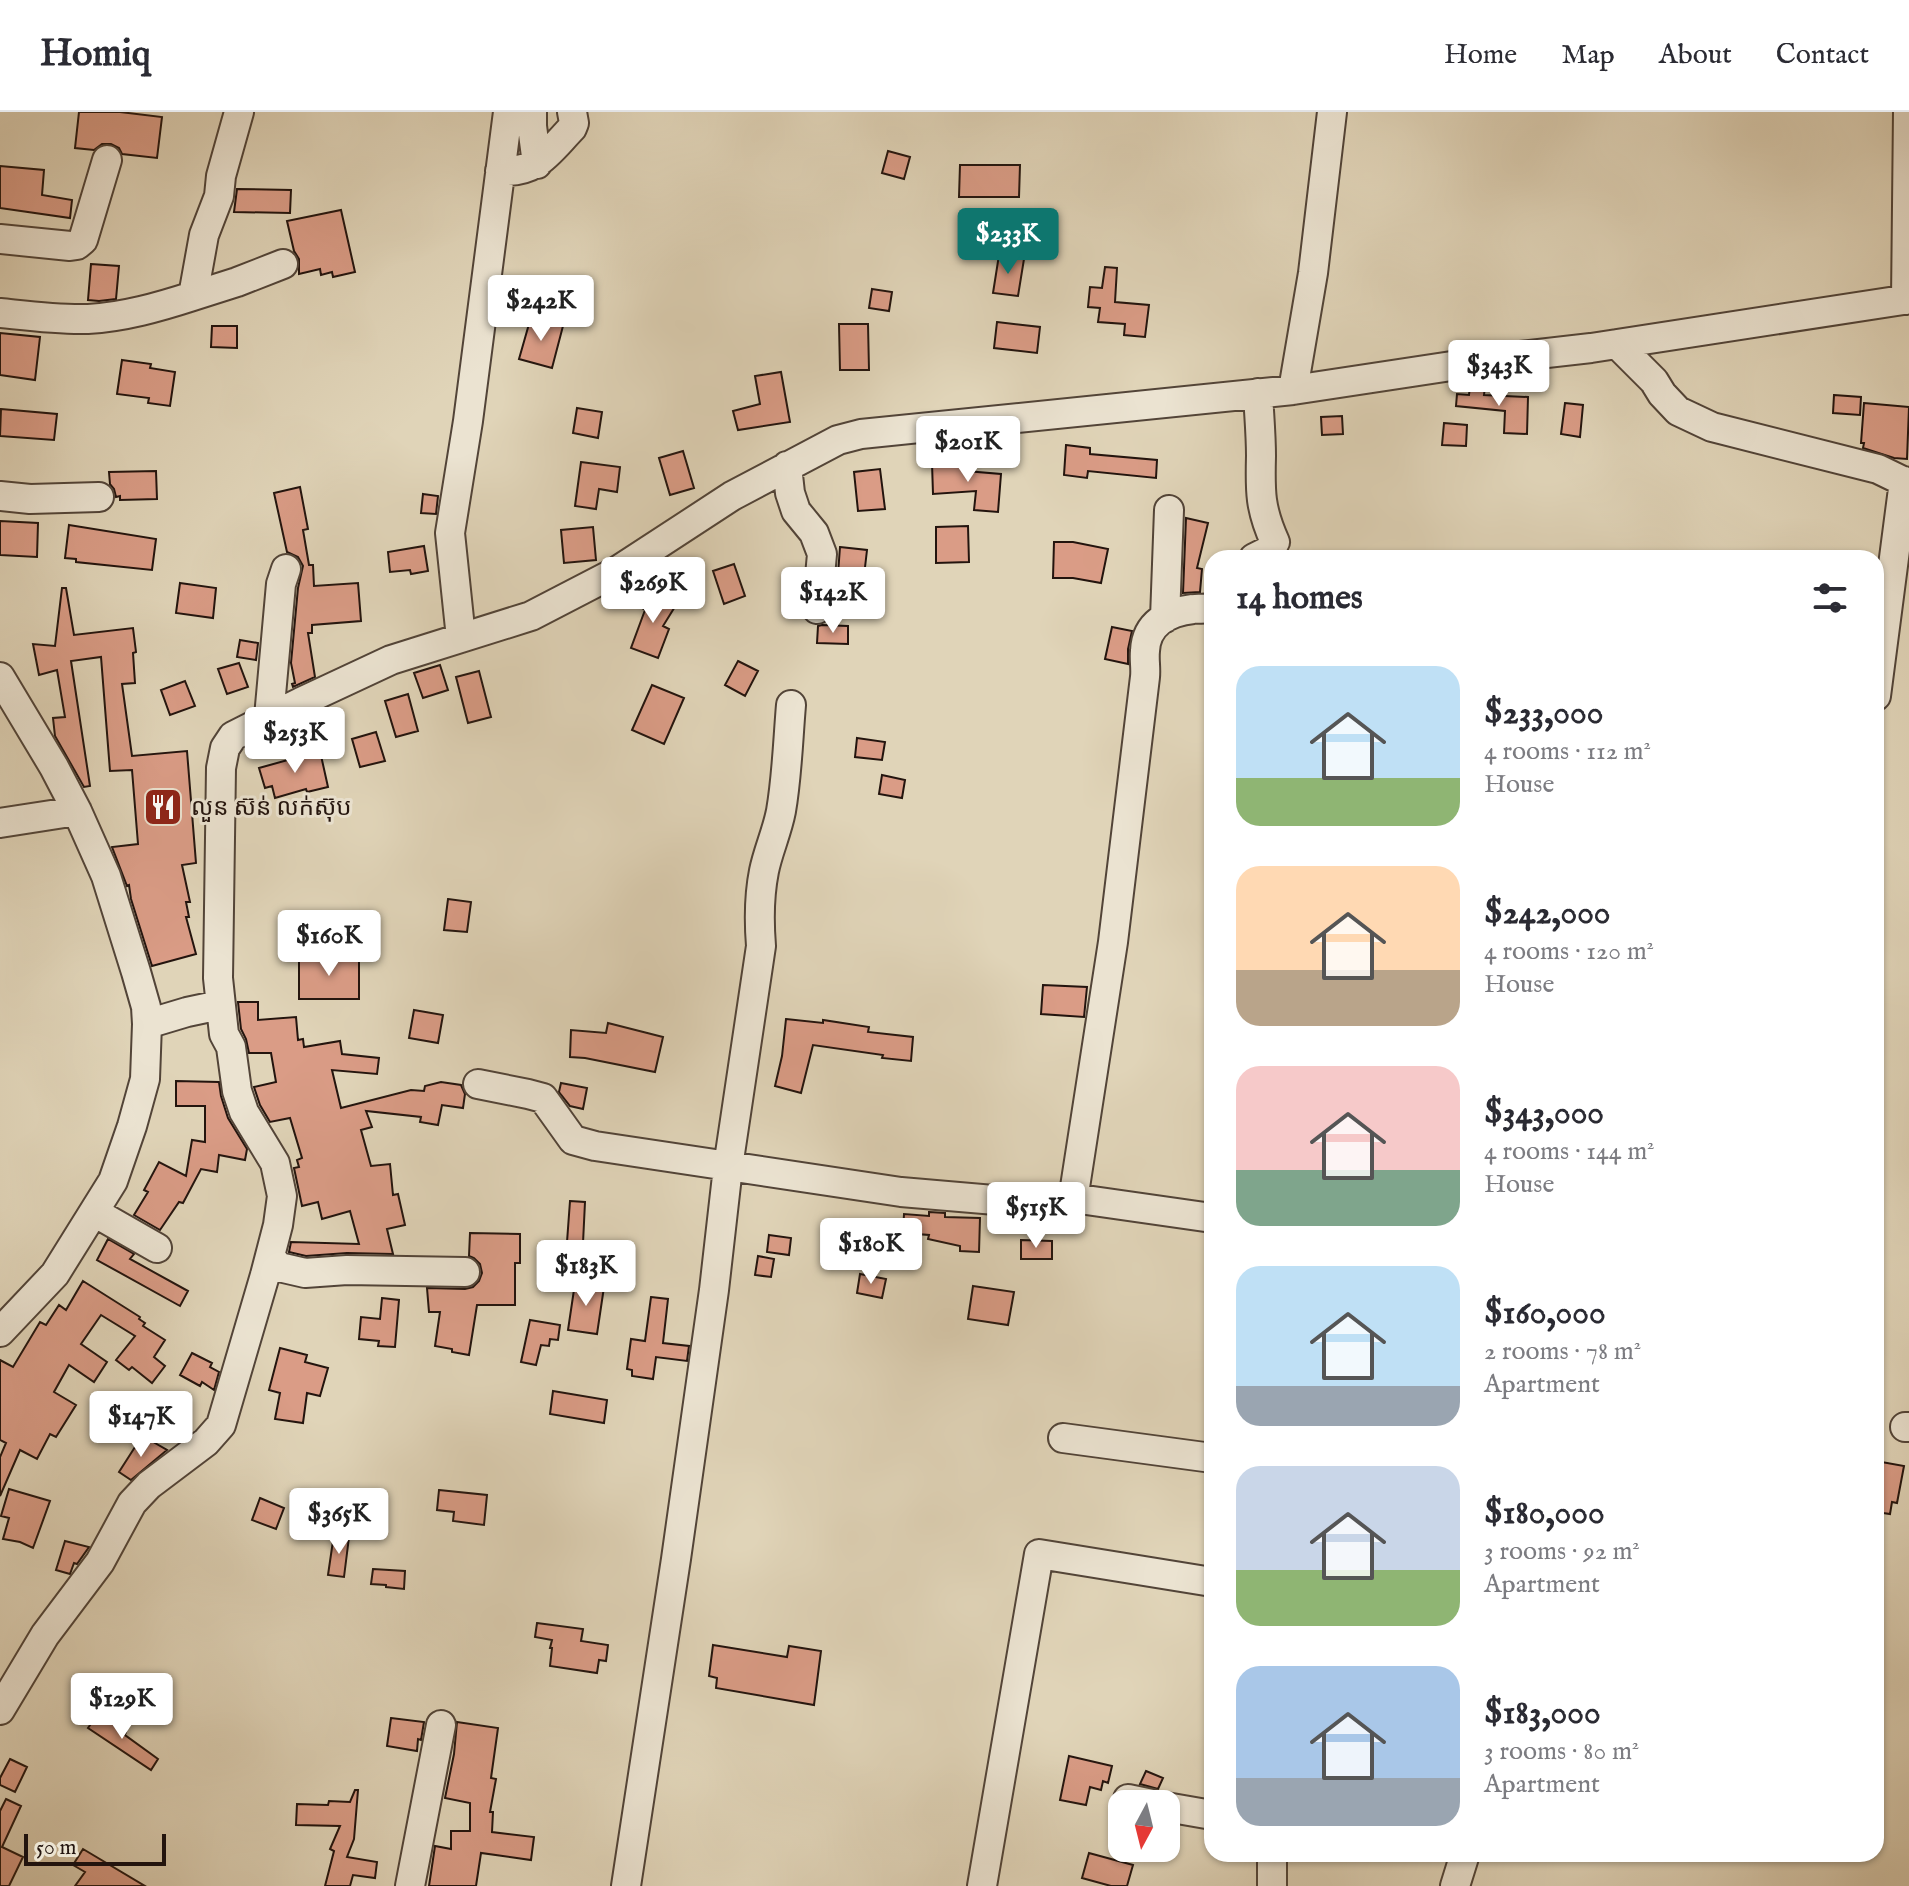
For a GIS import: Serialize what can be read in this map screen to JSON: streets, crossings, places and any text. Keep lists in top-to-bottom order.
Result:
{
  "places": {
    "restaurant": ["លួន ស៊ន់ លក់ស៊ុប"]
  },
  "scale_bar": "50 m",
  "north": "bottom",
  "page": {
    "header": "Homiq",
    "nav": [
      "Home",
      "Map",
      "About",
      "Contact"
    ],
    "price": [
      "$233K",
      "$242K",
      "$343K",
      "$201K",
      "$269K",
      "$142K",
      "$253K",
      "$160K",
      "$515K",
      "$180K",
      "$183K",
      "$147K",
      "$365K",
      "$129K"
    ],
    "heading": "14 homes",
    "list": [
      {
        "name": "$233,000",
        "note": "4 rooms · 112 m² · House"
      },
      {
        "name": "$242,000",
        "note": "4 rooms · 120 m² · House"
      },
      {
        "name": "$343,000",
        "note": "4 rooms · 144 m² · House"
      },
      {
        "name": "$160,000",
        "note": "2 rooms · 78 m² · Apartment"
      },
      {
        "name": "$180,000",
        "note": "3 rooms · 92 m² · Apartment"
      },
      {
        "name": "$183,000",
        "note": "3 rooms · 80 m² · Apartment"
      }
    ],
    "scale": "50 m"
  }
}
